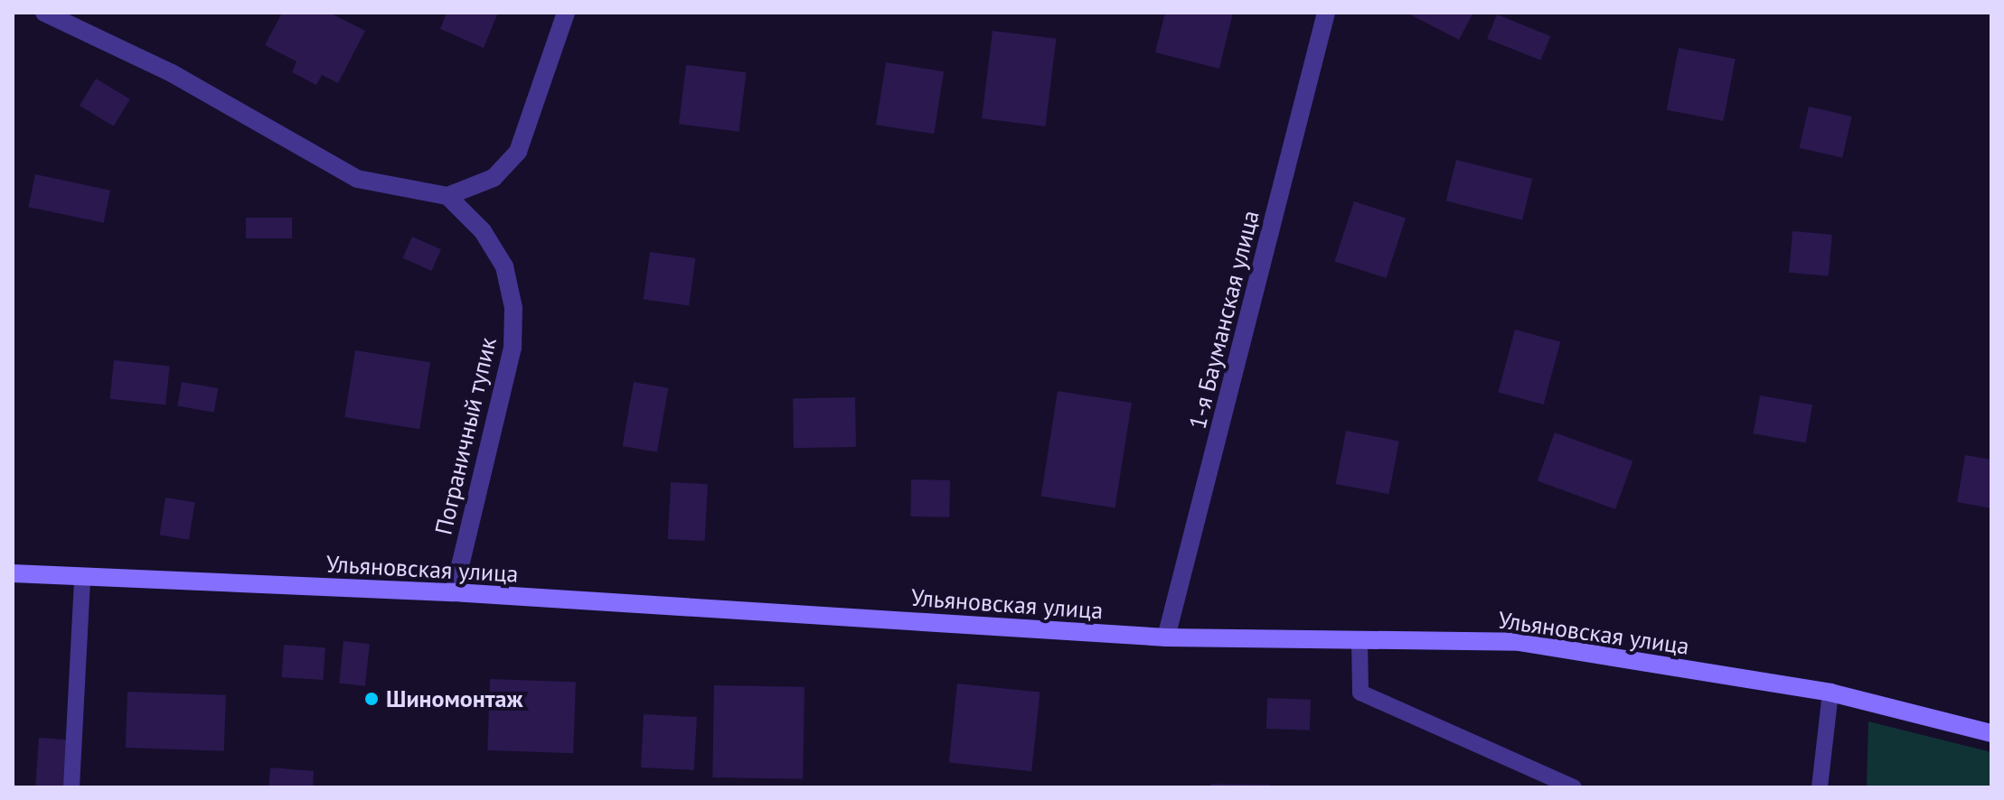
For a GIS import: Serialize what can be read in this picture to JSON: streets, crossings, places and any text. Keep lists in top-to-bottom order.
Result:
{
  "streets": {
    "street": ["1-я Бауманская улица", "Пограничный тупик", "Ульяновская улица"]
  },
  "crossings": [
    ["1-я Бауманская улица", "Ульяновская улица"],
    ["Пограничный тупик", "Ульяновская улица"]
  ],
  "places": ["Шиномонтаж"]
}
